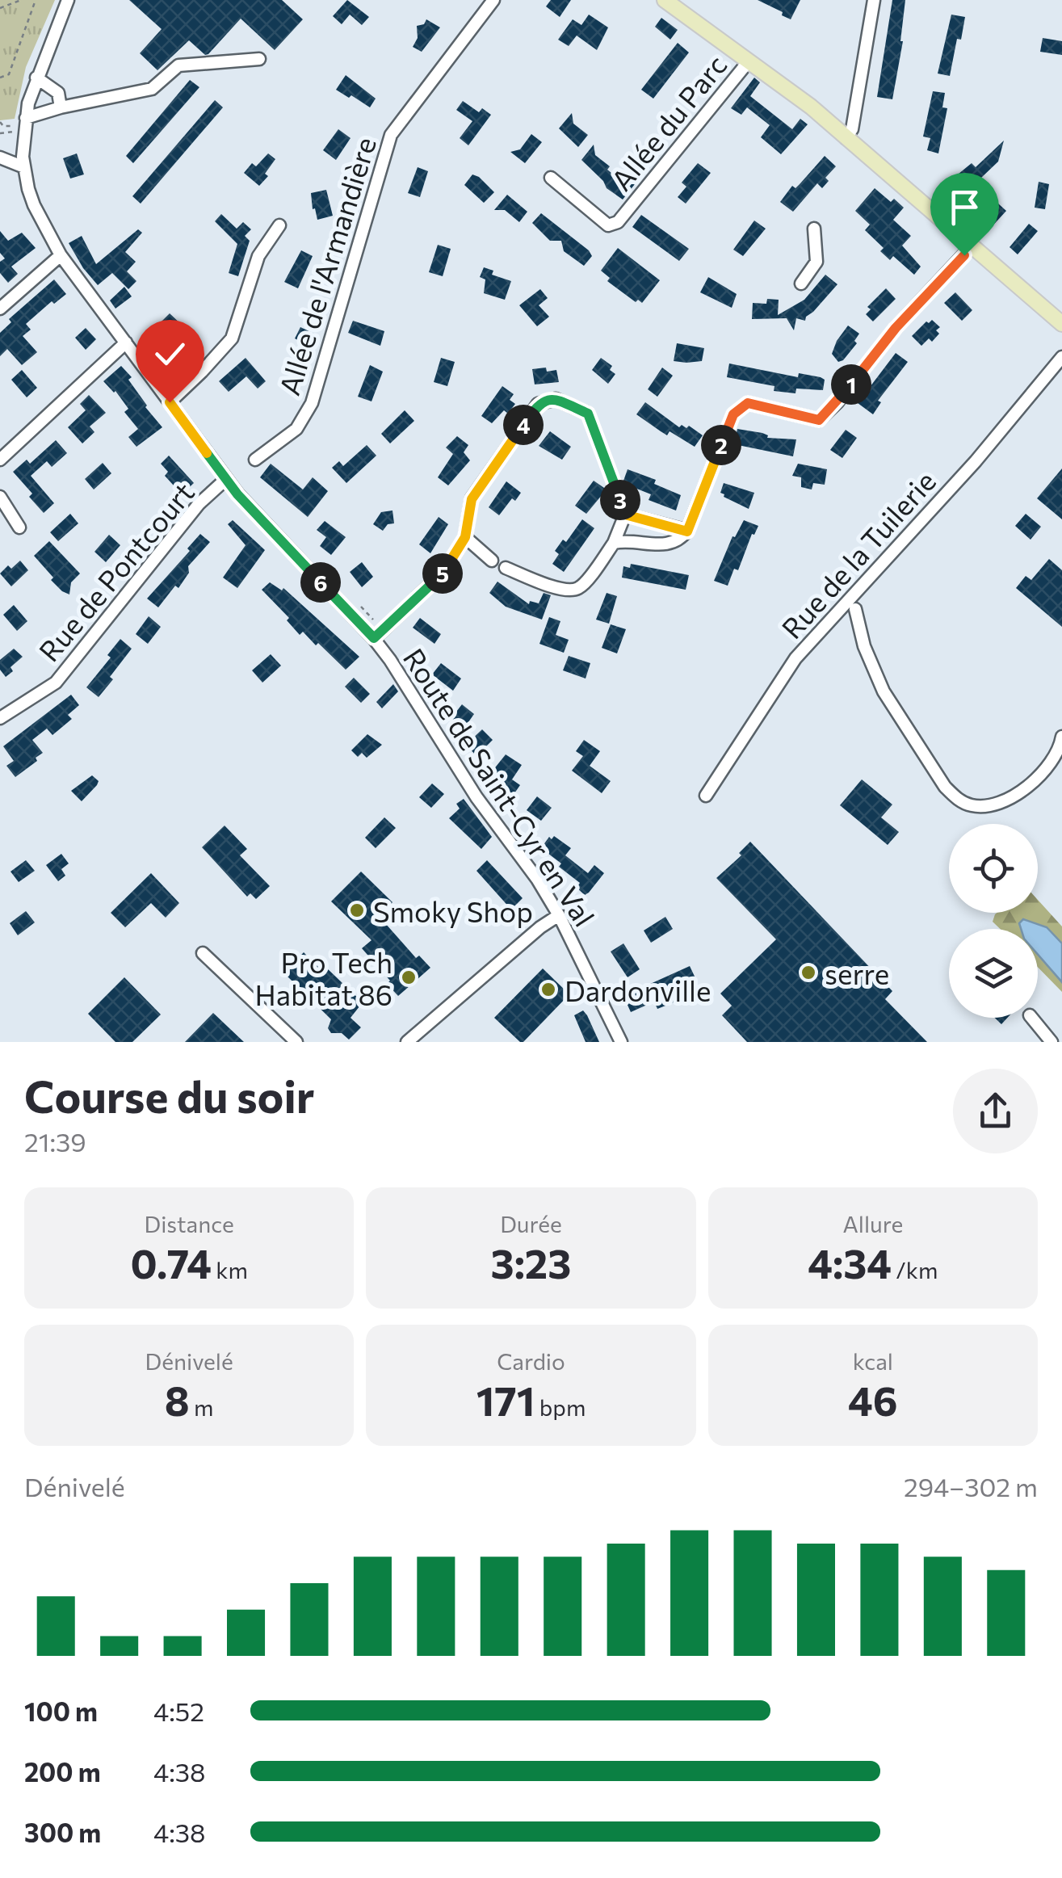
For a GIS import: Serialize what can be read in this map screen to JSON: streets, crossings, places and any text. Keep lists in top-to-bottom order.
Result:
{
  "streets": {
    "street": [
      "Allée du Parc",
      "Allée de l'Armandière",
      "Rue de la Tuilerie",
      "Rue de Pontcourt",
      "Route de Saint-Cyr en Val"
    ]
  },
  "crossings": [
    ["Rue de Pontcourt", "Route de Saint-Cyr en Val"]
  ],
  "places": [
    "Smoky Shop",
    "serre",
    "Pro Tech Habitat 86",
    "Dardonville"
  ],
  "page": {
    "pins": [
      "1",
      "4",
      "2",
      "3",
      "5",
      "6"
    ],
    "heading": ["Course du soir", "21:39"],
    "stats": [
      ["Distance", "0.74 km"],
      ["Durée", "3:23"],
      ["Allure", "4:34 /km"],
      ["Dénivelé", "8 m"],
      ["Cardio", "171 bpm"],
      ["kcal", "46"]
    ],
    "chart": ["Dénivelé", "294–302 m"],
    "list": [
      {
        "name": "100 m",
        "note": "4:52"
      },
      {
        "name": "200 m",
        "note": "4:38"
      },
      {
        "name": "300 m",
        "note": "4:38"
      }
    ]
  }
}
